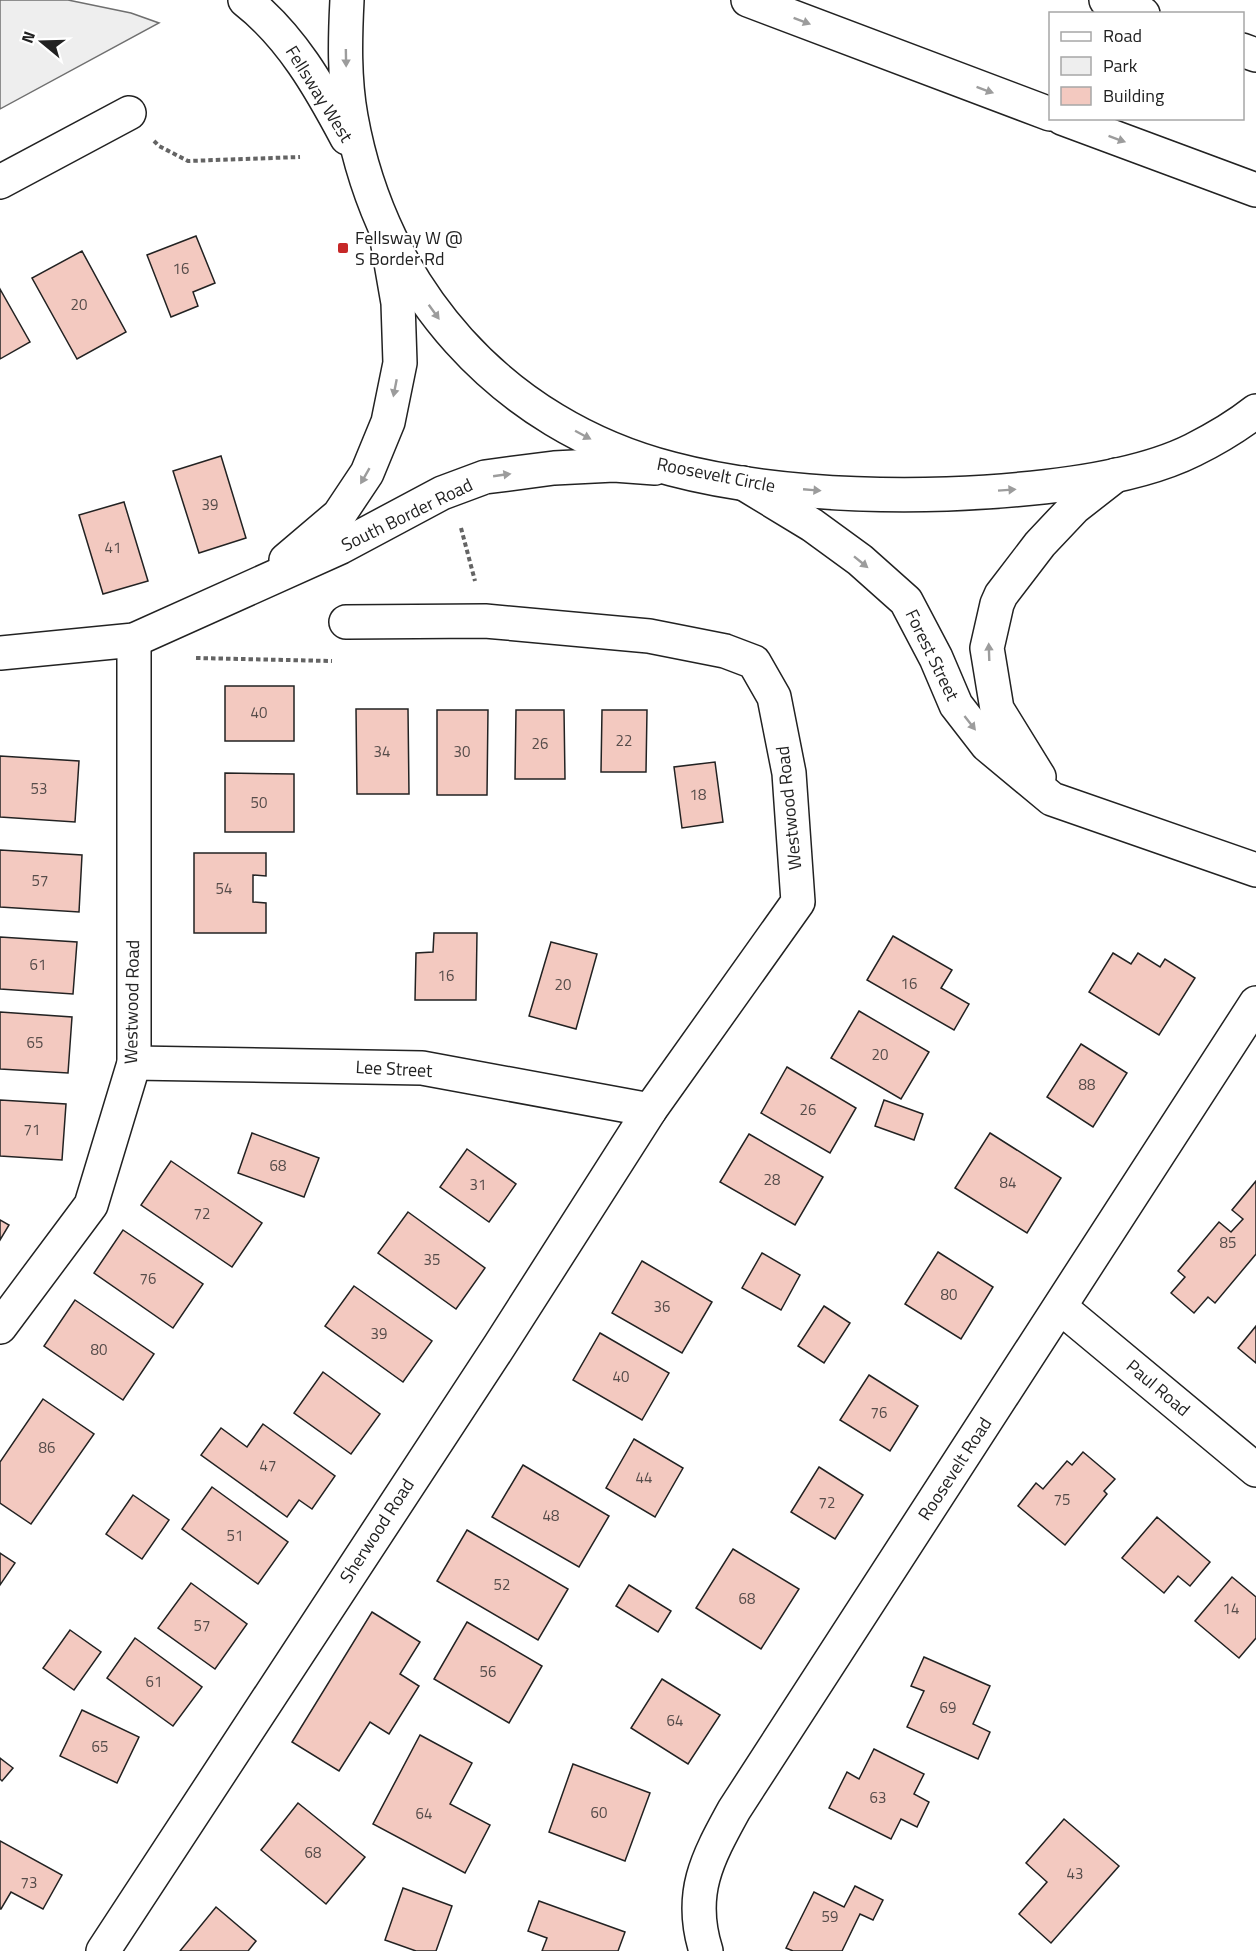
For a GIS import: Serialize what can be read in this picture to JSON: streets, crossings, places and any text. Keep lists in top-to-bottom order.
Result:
{
  "streets": {
    "main road": [
      "Fellsway West",
      "Roosevelt Circle",
      "South Border Road",
      "Forest Street",
      "Westwood Road",
      "Lee Street",
      "Paul Road",
      "Roosevelt Road",
      "Sherwood Road"
    ]
  },
  "crossings": [
    ["Fellsway West", "Roosevelt Circle"],
    ["Roosevelt Circle", "South Border Road"],
    ["Roosevelt Circle", "Forest Street"],
    ["South Border Road", "Westwood Road"],
    ["Westwood Road", "Lee Street"],
    ["Westwood Road", "Sherwood Road"],
    ["Lee Street", "Sherwood Road"],
    ["Paul Road", "Roosevelt Road"]
  ],
  "one_way": ["Roosevelt Circle", "Forest Street"],
  "places": {
    "transit": ["Fellsway W @ S Border Rd"]
  },
  "house_numbers": [
    "16",
    "20",
    "39",
    "41",
    "40",
    "22",
    "26",
    "34",
    "30",
    "53",
    "18",
    "50",
    "57",
    "54",
    "61",
    "16",
    "16",
    "20",
    "65",
    "20",
    "88",
    "26",
    "71",
    "68",
    "28",
    "84",
    "31",
    "72",
    "85",
    "35",
    "76",
    "80",
    "36",
    "39",
    "80",
    "40",
    "76",
    "86",
    "47",
    "44",
    "75",
    "72",
    "48",
    "51",
    "52",
    "68",
    "14",
    "57",
    "56",
    "61",
    "69",
    "64",
    "65",
    "63",
    "60",
    "64",
    "68",
    "43",
    "73",
    "59"
  ],
  "legend": ["Road", "Park", "Building"],
  "north": "left"
}
